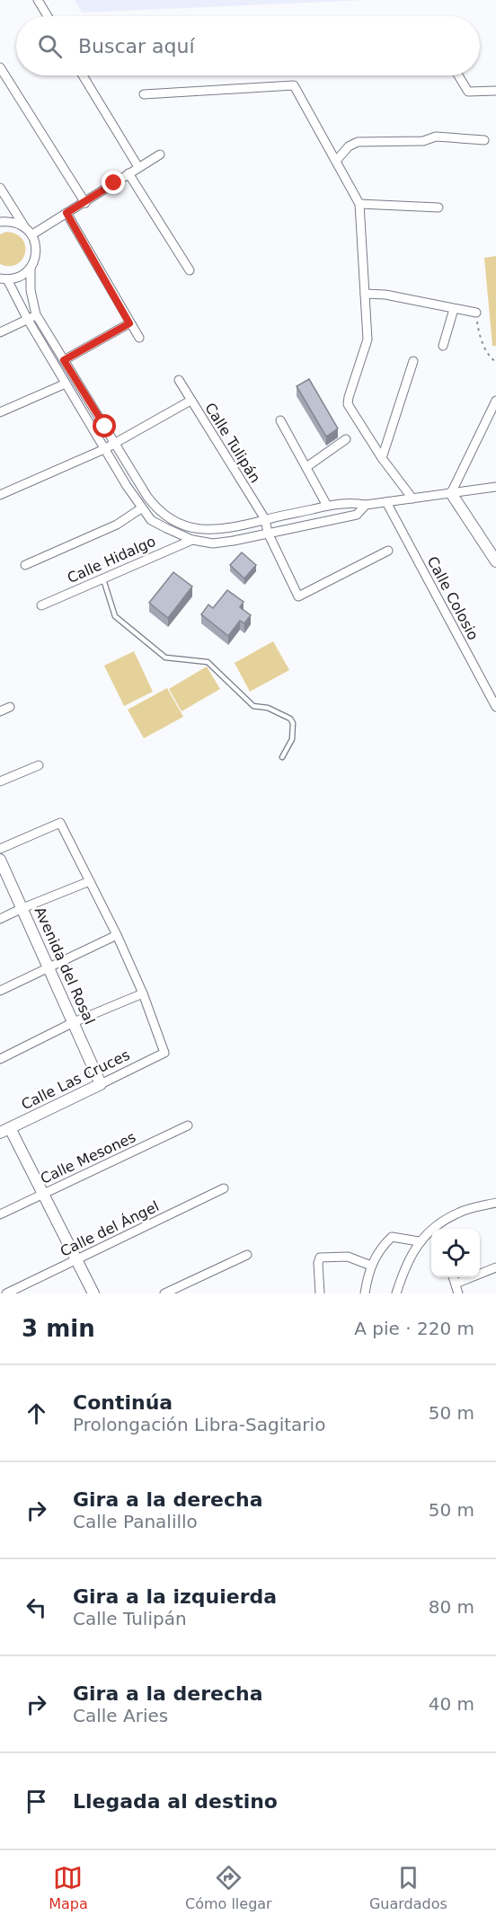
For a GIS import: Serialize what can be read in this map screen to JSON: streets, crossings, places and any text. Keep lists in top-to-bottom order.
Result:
{
  "streets": {
    "street": [
      "Calle Tulipán",
      "Calle Hidalgo",
      "Calle Colosio",
      "Avenida del Rosal",
      "Calle Las Cruces",
      "Calle Mesones",
      "Calle del Ángel"
    ]
  },
  "crossings": [
    ["Avenida del Rosal", "Calle Las Cruces"]
  ],
  "page": {
    "search": "Buscar aquí",
    "heading": ["3 min", "A pie · 220 m"],
    "list": [
      ["Continúa", "Prolongación Libra-Sagitario", "50 m"],
      ["Gira a la derecha", "Calle Panalillo", "50 m"],
      ["Gira a la izquierda", "Calle Tulipán", "80 m"],
      ["Gira a la derecha", "Calle Aries", "40 m"],
      "Llegada al destino"
    ],
    "nav": ["Mapa", "Cómo llegar", "Guardados"]
  }
}
